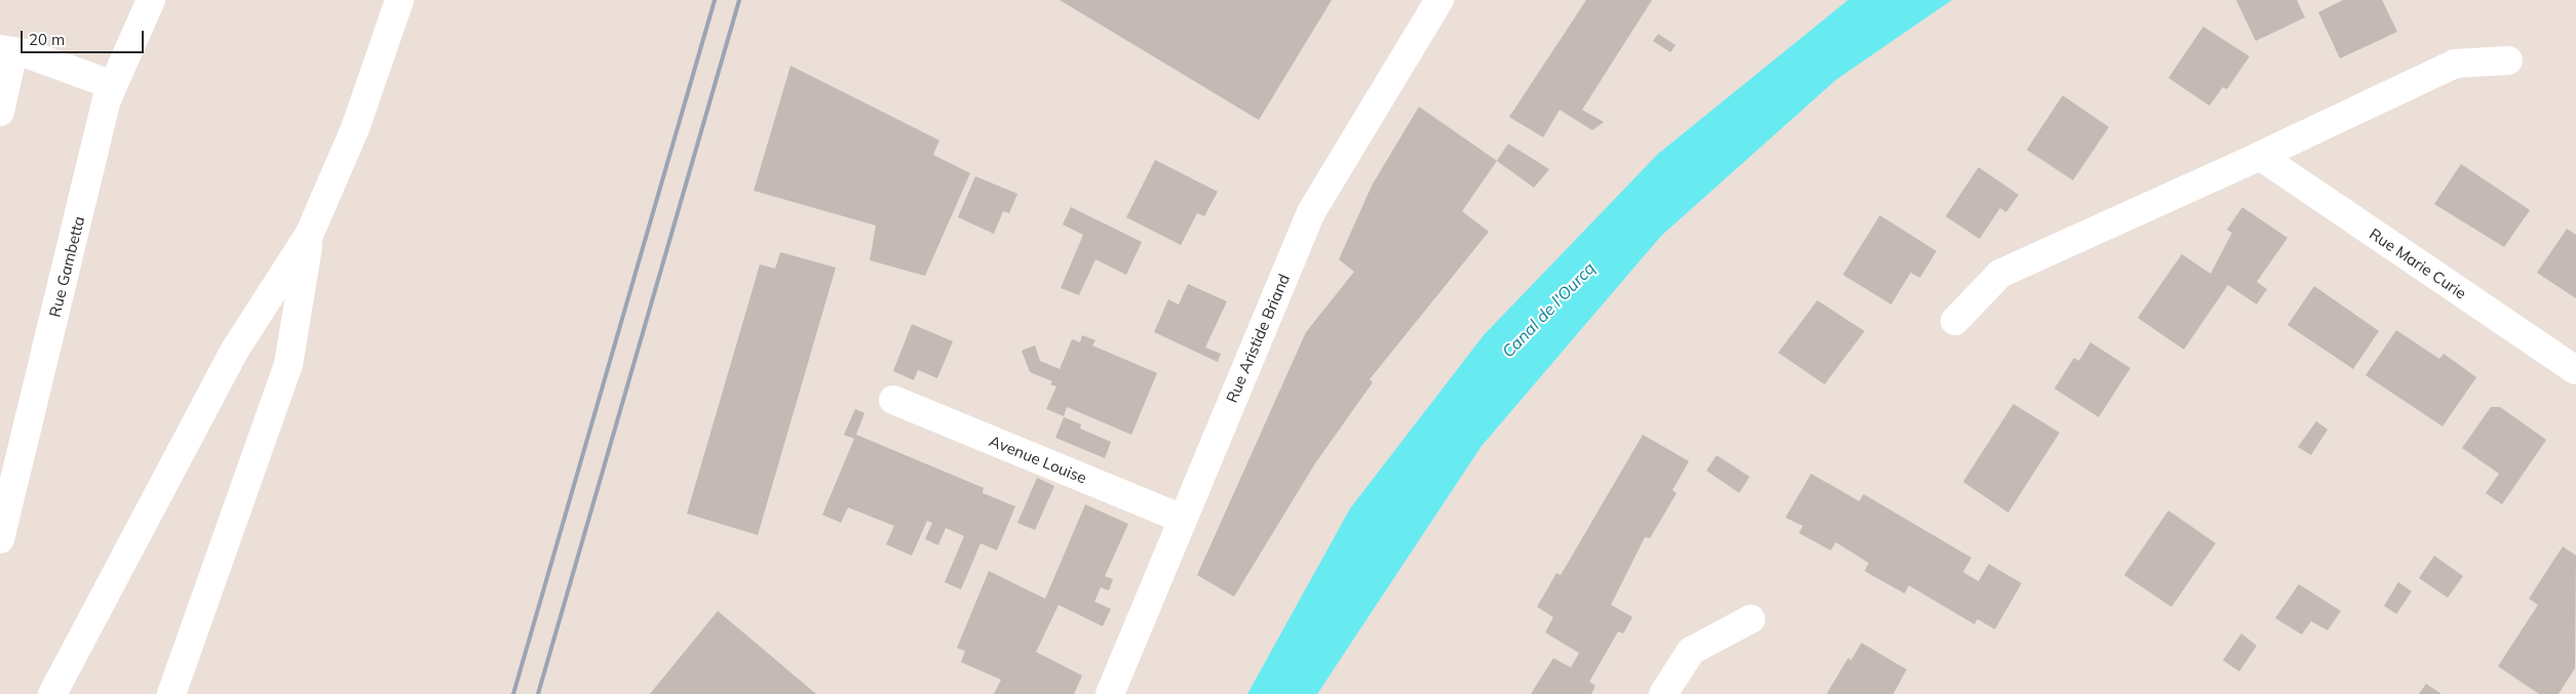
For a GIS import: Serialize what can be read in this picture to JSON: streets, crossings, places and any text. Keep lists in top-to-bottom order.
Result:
{
  "streets": {
    "street": [
      "Rue Marie Curie",
      "Rue Gambetta",
      "Rue Aristide Briand",
      "Avenue Louise"
    ]
  },
  "crossings": [
    ["Rue Aristide Briand", "Avenue Louise"]
  ],
  "water": ["Canal de l'Ourcq"],
  "scale_bar": "20 m"
}
